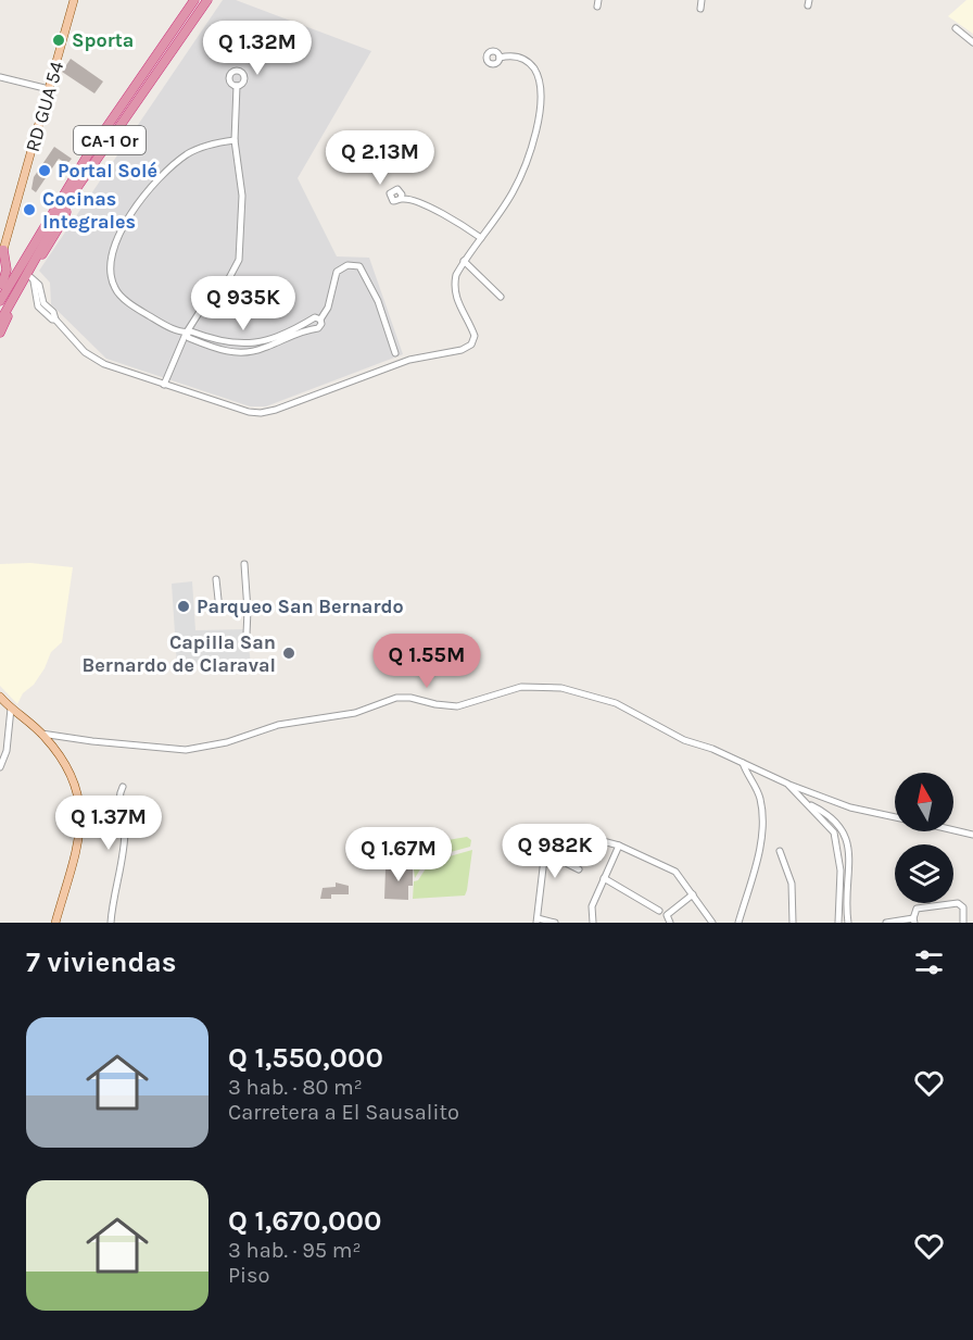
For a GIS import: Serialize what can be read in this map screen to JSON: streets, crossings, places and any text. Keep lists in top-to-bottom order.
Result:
{
  "streets": {
    "highway": ["CA-1 Or"],
    "main road": ["RD GUA 54"]
  },
  "places": [
    "Sporta",
    "Portal Solé",
    "Cocinas Integrales",
    "Parqueo San Bernardo",
    "Capilla San Bernardo de Claraval"
  ],
  "north": "top",
  "page": {
    "price": [
      "Q 1.32M",
      "Q 2.13M",
      "Q 935K",
      "Q 1.55M",
      "Q 1.37M",
      "Q 982K",
      "Q 1.67M"
    ],
    "heading": "7 viviendas",
    "list": [
      {
        "name": "Q 1,550,000",
        "note": "3 hab. · 80 m² · Carretera a El Sausalito"
      },
      {
        "name": "Q 1,670,000",
        "note": "3 hab. · 95 m² · Piso"
      }
    ]
  }
}
